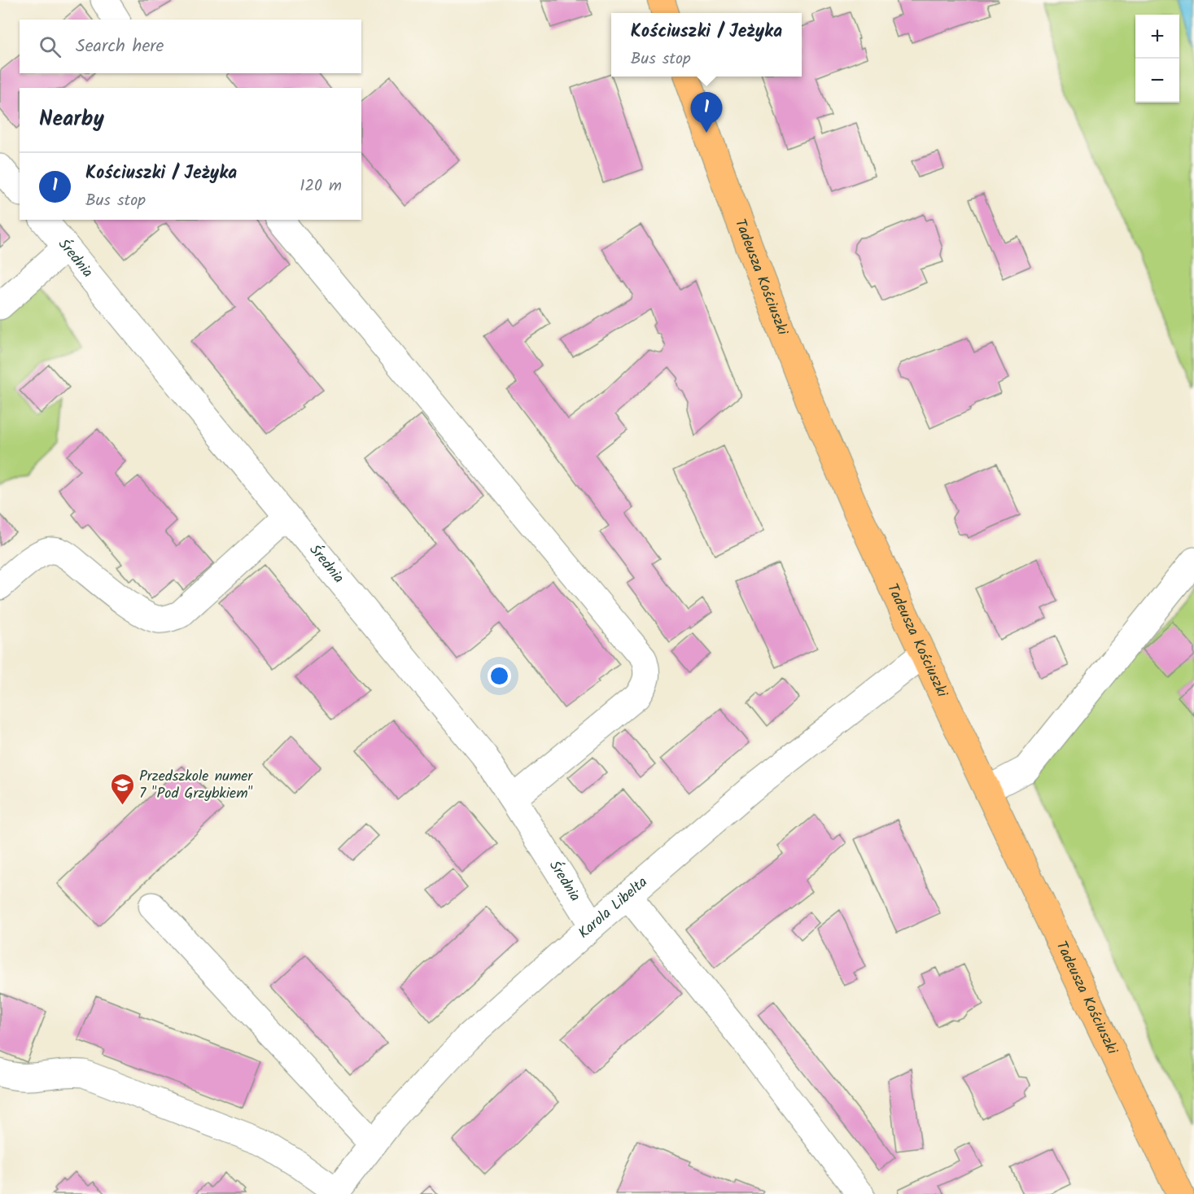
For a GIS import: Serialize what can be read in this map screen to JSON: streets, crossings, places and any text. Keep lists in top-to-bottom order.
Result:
{
  "streets": {
    "main road": ["Tadeusza Kościuszki"],
    "street": ["Średnia", "Karola Libelta"]
  },
  "crossings": [
    ["Średnia", "Karola Libelta"],
    ["Tadeusza Kościuszki", "Karola Libelta"]
  ],
  "places": {
    "school or university": ["Przedszkole numer 7 \"Pod Grzybkiem\""]
  },
  "page": {
    "popup": ["Kościuszki / Jeżyka", "Bus stop"],
    "map_buttons": ["+", "−"],
    "search": "Search here",
    "heading": "Nearby",
    "pins": "1",
    "list": [
      {
        "mark": "1",
        "name": "Kościuszki / Jeżyka",
        "note": "Bus stop",
        "value": "120 m"
      }
    ]
  }
}
